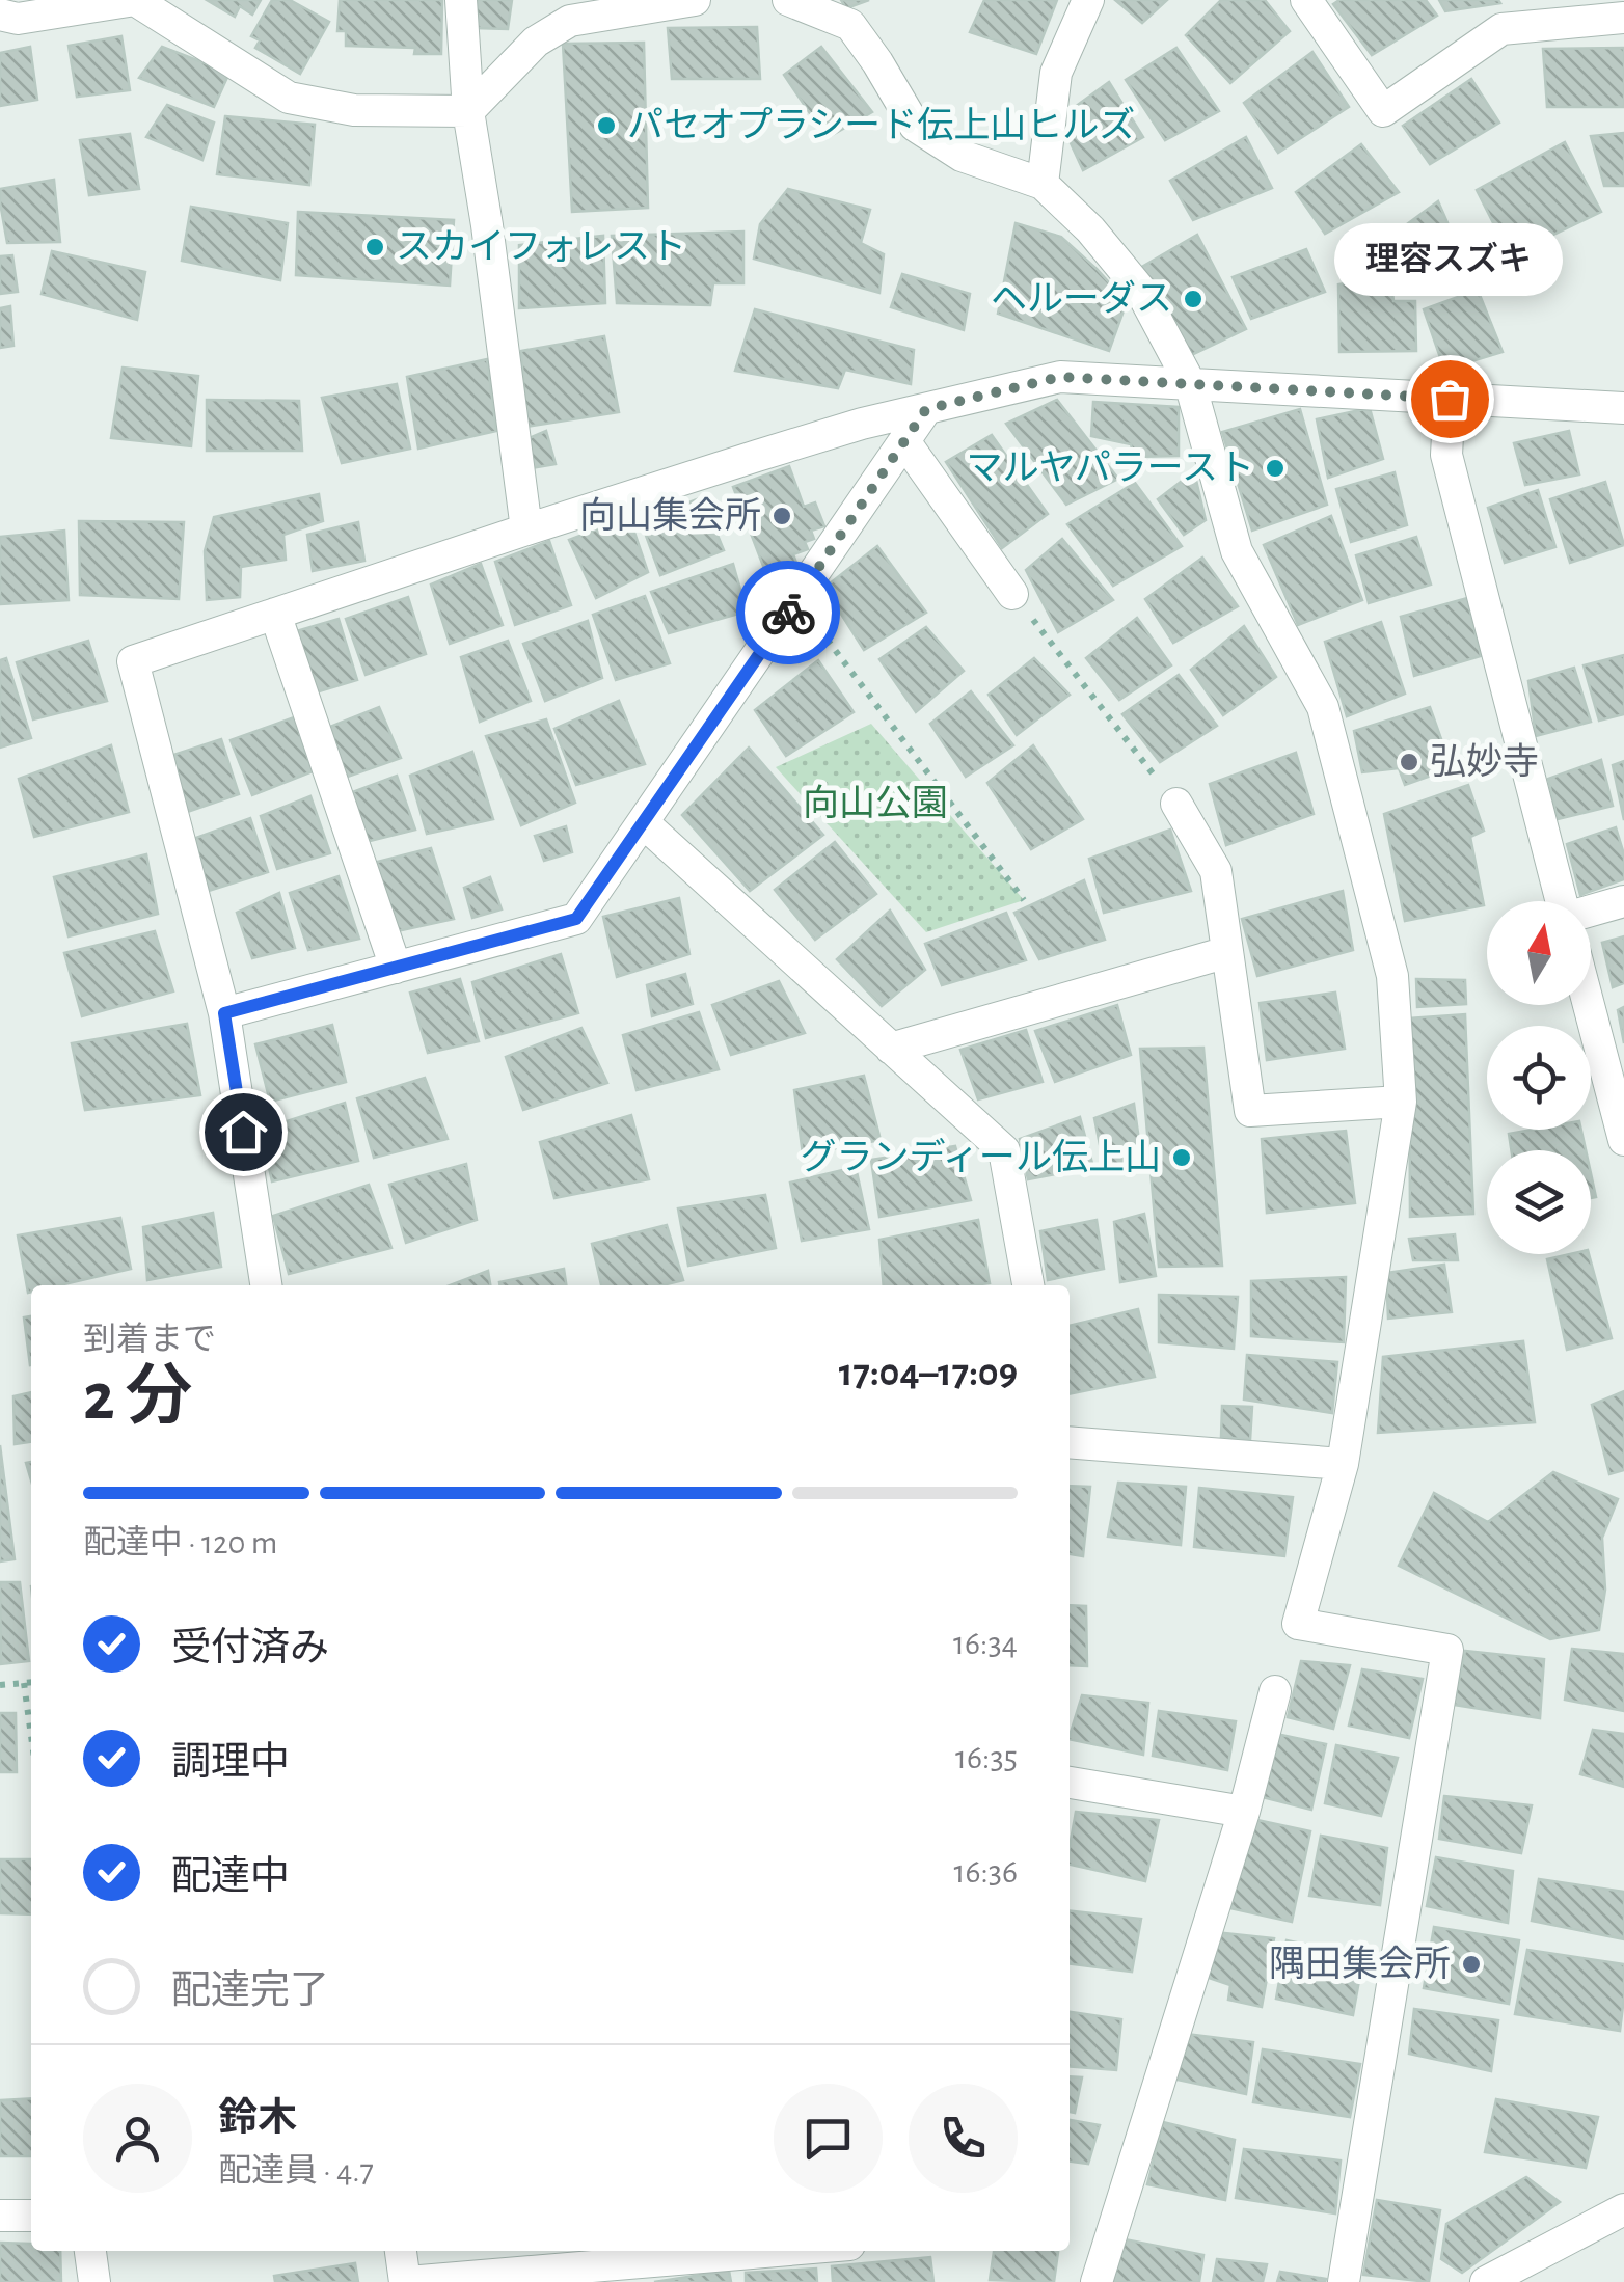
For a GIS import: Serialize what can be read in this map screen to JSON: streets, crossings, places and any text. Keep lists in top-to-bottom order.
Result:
{
  "parks": ["向山公園"],
  "places": [
    "パセオプラシード伝上山ヒルズ",
    "スカイフォレスト",
    "ヘルーダス",
    "理容スズキ",
    "マルヤパラースト",
    "向山集会所",
    "弘妙寺",
    "グランディール伝上山",
    "隅田集会所"
  ],
  "north": "top",
  "page": {
    "bubble": "理容スズキ",
    "heading": ["2 分", "到着まで", "17:04–17:09"],
    "panel": ["鈴木", "配達員 · 4.7"],
    "bar": "配達中 · 120 m",
    "list": [
      ["受付済み", "16:34"],
      ["調理中", "16:35"],
      ["配達中", "16:36"],
      "配達完了"
    ]
  }
}
